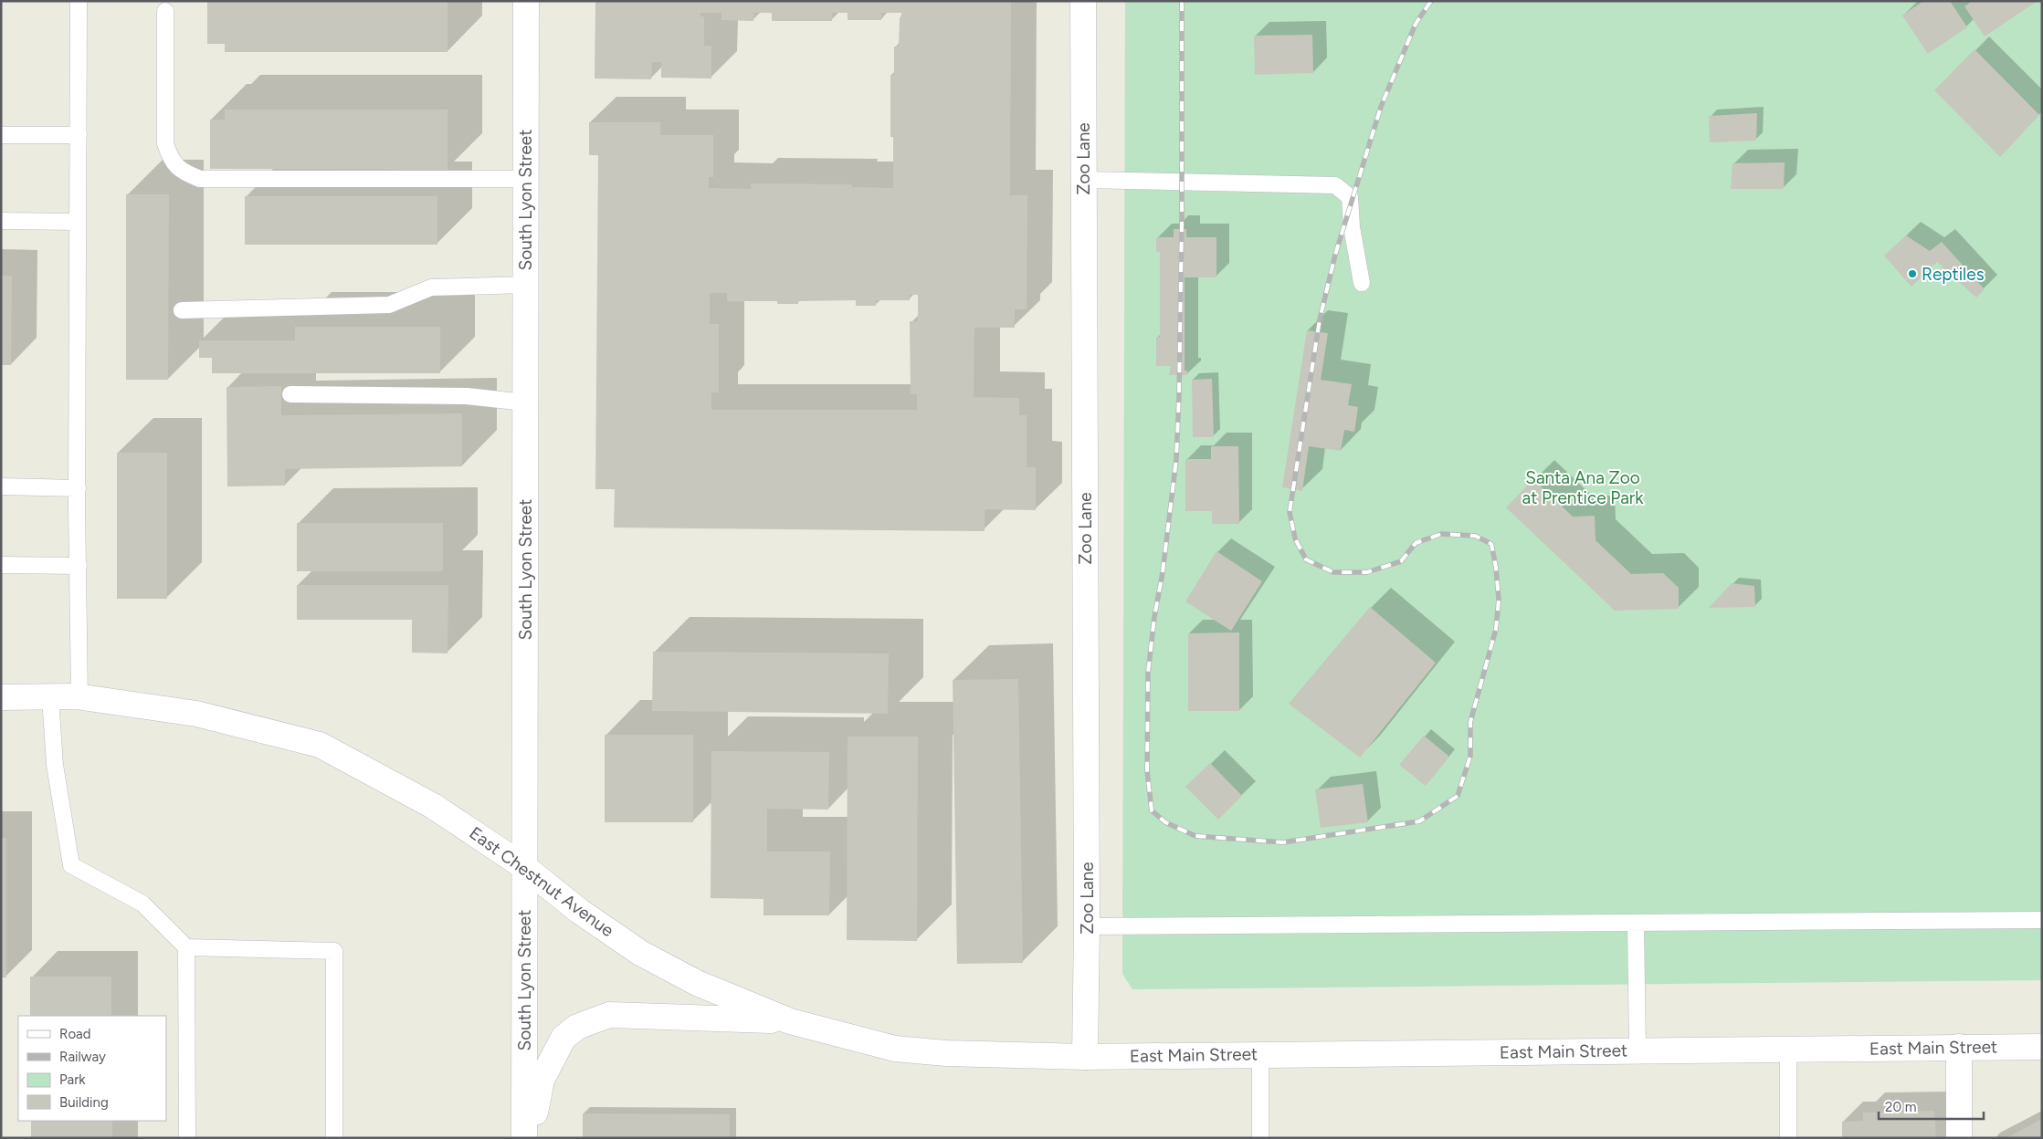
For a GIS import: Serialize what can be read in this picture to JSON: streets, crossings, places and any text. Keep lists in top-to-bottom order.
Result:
{
  "streets": {
    "street": [
      "Zoo Lane",
      "South Lyon Street",
      "East Chestnut Avenue",
      "East Main Street"
    ]
  },
  "crossings": [
    ["Zoo Lane", "East Chestnut Avenue"],
    ["Zoo Lane", "East Main Street"],
    ["South Lyon Street", "East Chestnut Avenue"],
    ["East Chestnut Avenue", "East Main Street"]
  ],
  "parks": ["Santa Ana Zoo at Prentice Park"],
  "places": ["Reptiles"],
  "legend": [
    "Road",
    "Railway",
    "Park",
    "Building"
  ],
  "scale_bar": "20 m"
}
